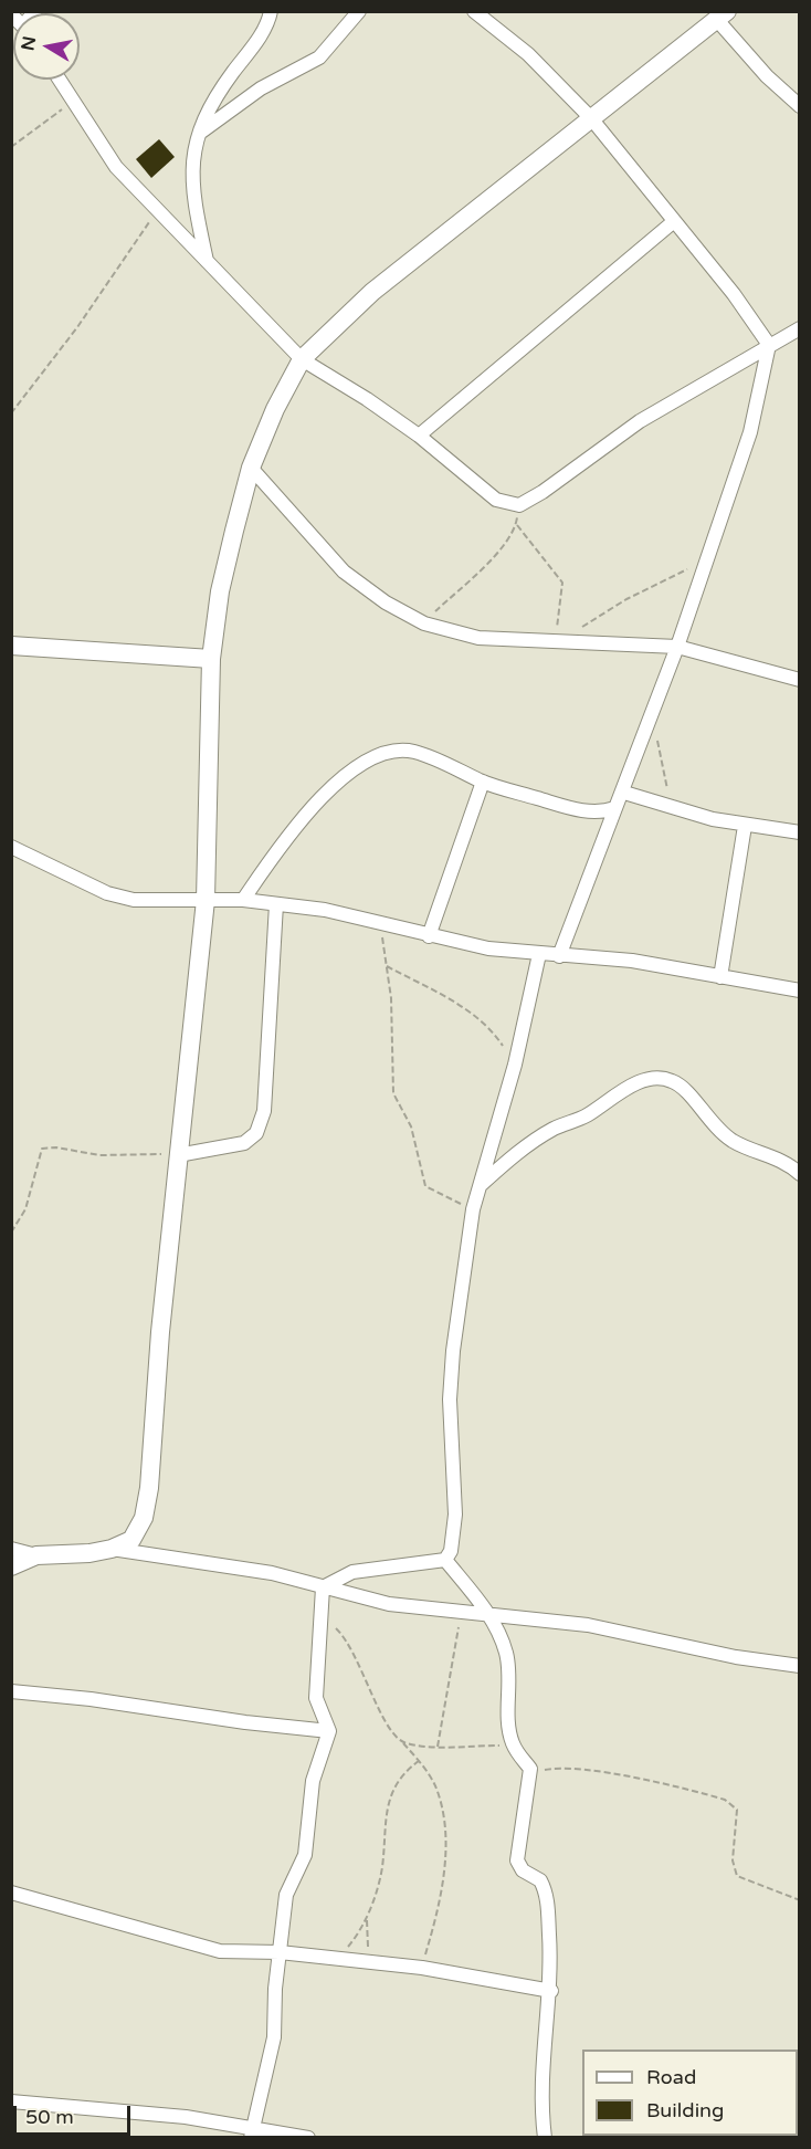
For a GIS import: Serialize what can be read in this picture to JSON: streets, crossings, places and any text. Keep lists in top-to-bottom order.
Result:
{
  "legend": ["Road", "Building"],
  "scale_bar": "50 m",
  "north": "left"
}
